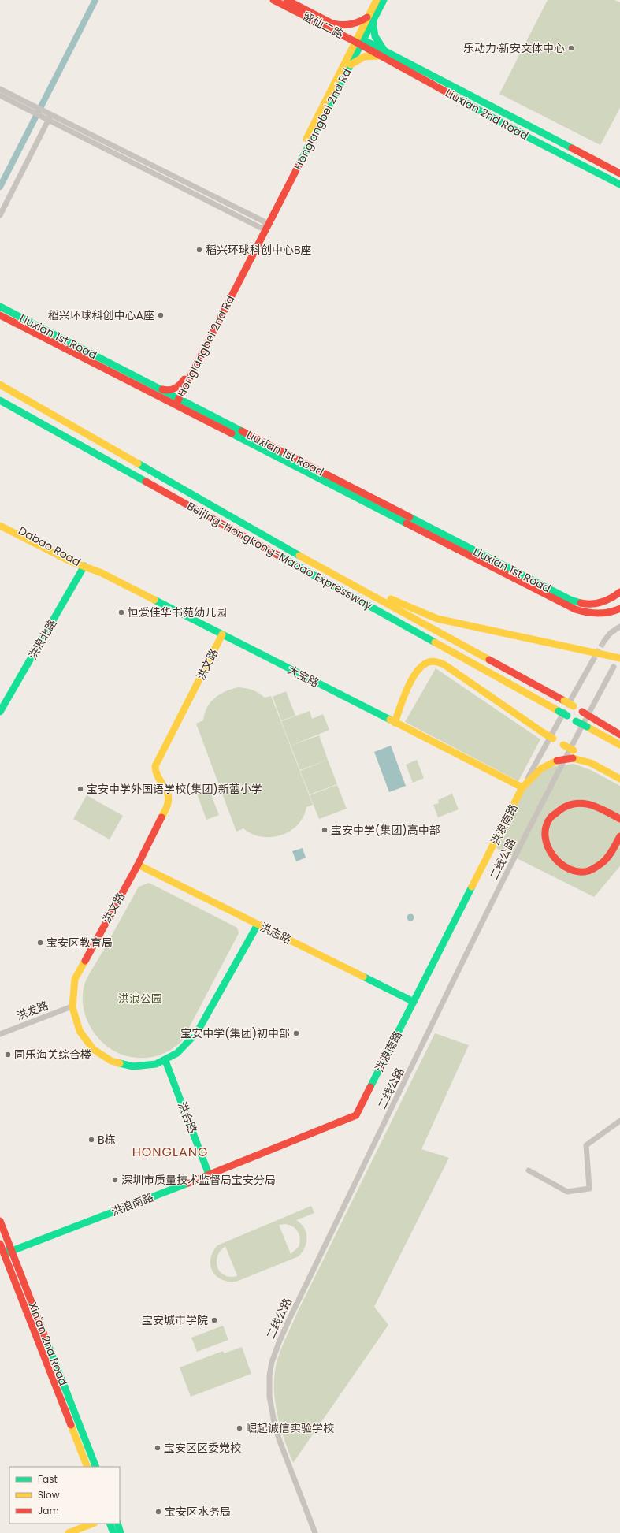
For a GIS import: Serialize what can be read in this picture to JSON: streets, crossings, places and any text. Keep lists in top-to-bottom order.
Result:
{
  "streets": {
    "main road": [
      "留仙二路",
      "Liuxian 2nd Road",
      "Honglangbei 2nd Rd",
      "Liuxian 1st Road",
      "Dabao Road",
      "Beijing-Hongkong-Macao Expressway",
      "洪浪北路",
      "洪文路",
      "大宝路",
      "洪浪南路",
      "洪志路",
      "洪合路",
      "Xin'an 2nd Road"
    ],
    "street": ["二线公路", "洪发路"]
  },
  "crossings": [
    ["留仙二路", "Liuxian 2nd Road"],
    ["留仙二路", "Honglangbei 2nd Rd"],
    ["Liuxian 2nd Road", "Honglangbei 2nd Rd"],
    ["Honglangbei 2nd Rd", "Liuxian 1st Road"],
    ["Dabao Road", "洪浪北路"],
    ["Dabao Road", "大宝路"],
    ["洪浪北路", "大宝路"],
    ["洪文路", "大宝路"],
    ["洪文路", "洪志路"],
    ["洪文路", "洪发路"],
    ["洪文路", "洪合路"],
    ["大宝路", "洪浪南路"],
    ["洪浪南路", "洪志路"],
    ["洪浪南路", "洪合路"],
    ["洪浪南路", "Xin'an 2nd Road"]
  ],
  "districts": ["HONGLANG"],
  "parks": ["洪浪公园"],
  "places": [
    "乐动力·新安文体中心",
    "稻兴环球科创中心B座",
    "稻兴环球科创中心A座",
    "恒爱佳华书苑幼儿园",
    "宝安中学外国语学校(集团)新蕾小学",
    "宝安中学(集团)高中部",
    "宝安区教育局",
    "宝安中学(集团)初中部",
    "同乐海关综合楼",
    "B栋",
    "深圳市质量技术监督局宝安分局",
    "宝安城市学院",
    "崛起诚信实验学校",
    "宝安区区委党校",
    "宝安区水务局"
  ],
  "legend": ["Fast", "Slow", "Jam"]
}
